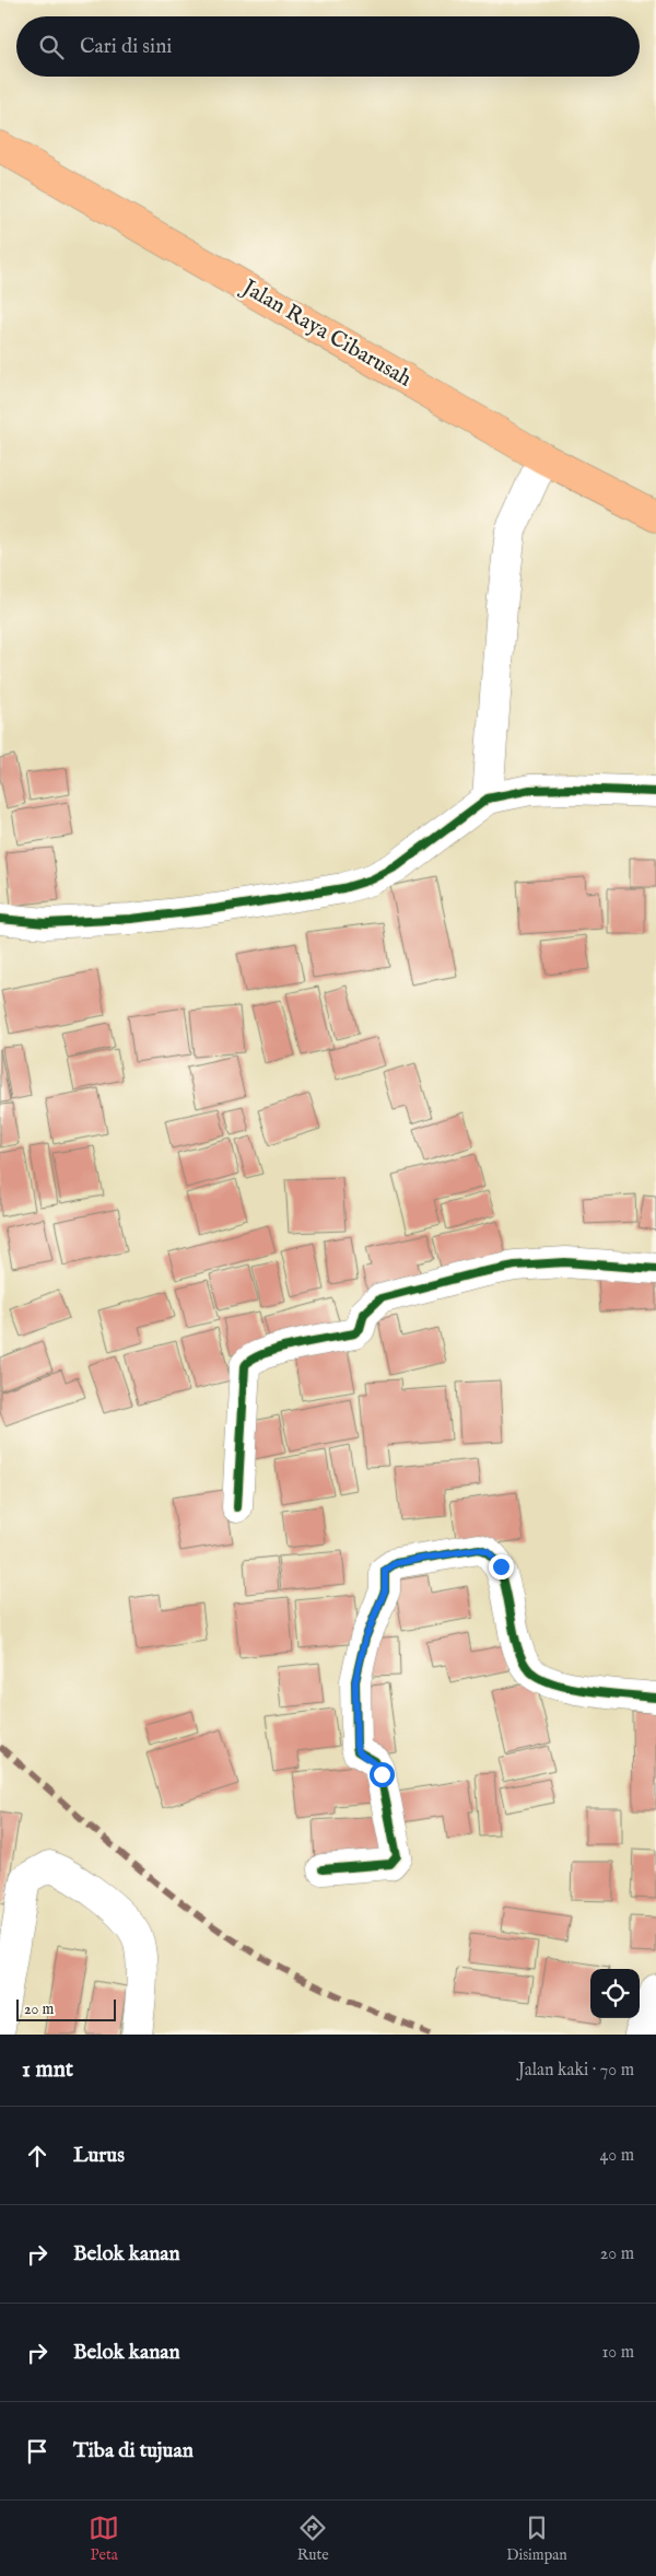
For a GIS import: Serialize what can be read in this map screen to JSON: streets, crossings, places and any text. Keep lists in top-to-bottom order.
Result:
{
  "streets": {
    "main road": ["Jalan Raya Cibarusah"]
  },
  "scale_bar": "20 m",
  "page": {
    "search": "Cari di sini",
    "scale": "20 m",
    "heading": ["1 mnt", "Jalan kaki · 70 m"],
    "list": [
      ["Lurus", "40 m"],
      ["Belok kanan", "20 m"],
      ["Belok kanan", "10 m"],
      "Tiba di tujuan"
    ],
    "nav": ["Peta", "Rute", "Disimpan"]
  }
}
